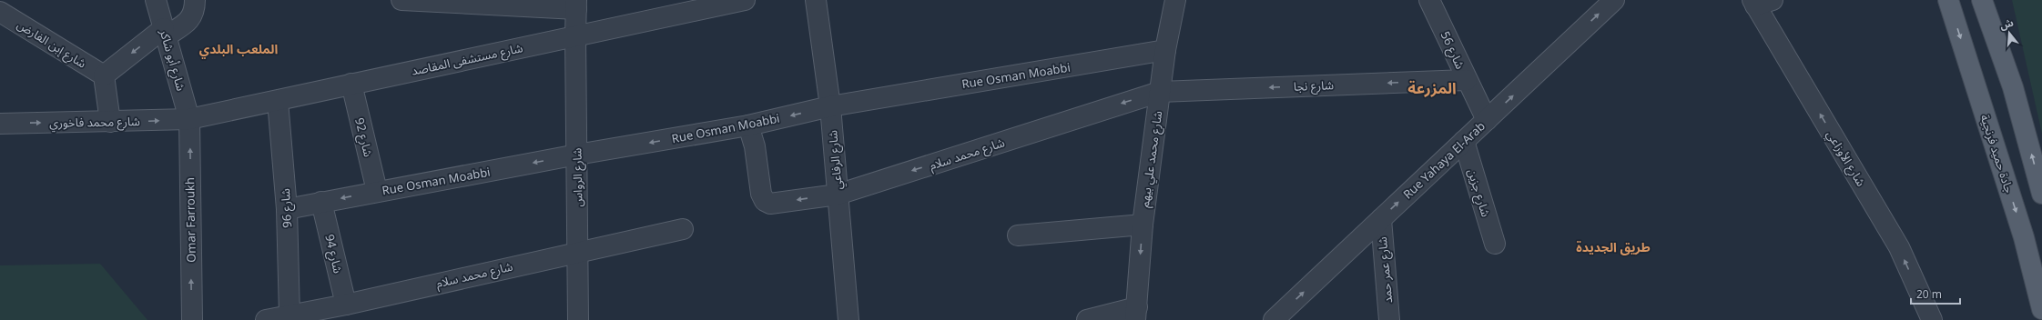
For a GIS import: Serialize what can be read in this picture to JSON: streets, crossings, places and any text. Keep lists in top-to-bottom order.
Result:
{
  "streets": {
    "main road": ["جادة حميد فرنجية"],
    "street": [
      "شارع إبن الفارض",
      "شارع 56",
      "شارع مستشفى المقاصد",
      "شارع أبو شاكر",
      "Rue Osman Moabbi",
      "شارع نجا",
      "شارع محمد فاخوري",
      "شارع 92",
      "شارع محمد سلام",
      "شارع الأوزاعي",
      "شارع محمد علي بيهم",
      "شارع الرفاعي",
      "Rue Yahaya El-Arab",
      "شارع الرواس",
      "شارع جزين",
      "شارع 96",
      "Omar Farroukh",
      "شارع 94",
      "شارع عمر حمد"
    ]
  },
  "crossings": [
    ["شارع 56", "شارع نجا"],
    ["شارع 56", "Rue Yahaya El-Arab"],
    ["شارع مستشفى المقاصد", "شارع أبو شاكر"],
    ["شارع مستشفى المقاصد", "شارع محمد فاخوري"],
    ["شارع مستشفى المقاصد", "شارع 92"],
    ["شارع مستشفى المقاصد", "شارع الرواس"],
    ["شارع مستشفى المقاصد", "شارع 96"],
    ["شارع مستشفى المقاصد", "Omar Farroukh"],
    ["شارع أبو شاكر", "شارع محمد فاخوري"],
    ["شارع أبو شاكر", "Omar Farroukh"],
    ["Rue Osman Moabbi", "شارع 92"],
    ["Rue Osman Moabbi", "شارع محمد سلام"],
    ["Rue Osman Moabbi", "شارع محمد علي بيهم"],
    ["Rue Osman Moabbi", "شارع الرفاعي"],
    ["Rue Osman Moabbi", "شارع الرواس"],
    ["Rue Osman Moabbi", "شارع 96"],
    ["Rue Osman Moabbi", "شارع 94"],
    ["شارع نجا", "شارع محمد سلام"],
    ["شارع نجا", "شارع محمد علي بيهم"],
    ["شارع محمد فاخوري", "Omar Farroukh"],
    ["شارع محمد سلام", "شارع محمد علي بيهم"],
    ["شارع محمد سلام", "شارع الرفاعي"],
    ["شارع محمد سلام", "شارع الرواس"],
    ["شارع محمد سلام", "شارع 96"],
    ["شارع محمد سلام", "شارع 94"],
    ["Rue Yahaya El-Arab", "شارع جزين"],
    ["Rue Yahaya El-Arab", "شارع عمر حمد"]
  ],
  "one_way": [
    "شارع نجا",
    "شارع محمد فاخوري",
    "شارع الأوزاعي",
    "Rue Yahaya El-Arab",
    "Omar Farroukh"
  ],
  "districts": ["الملعب البلدي", "المزرعة", "طريق الجديدة"],
  "scale_bar": "20 m",
  "north": "top"
}
